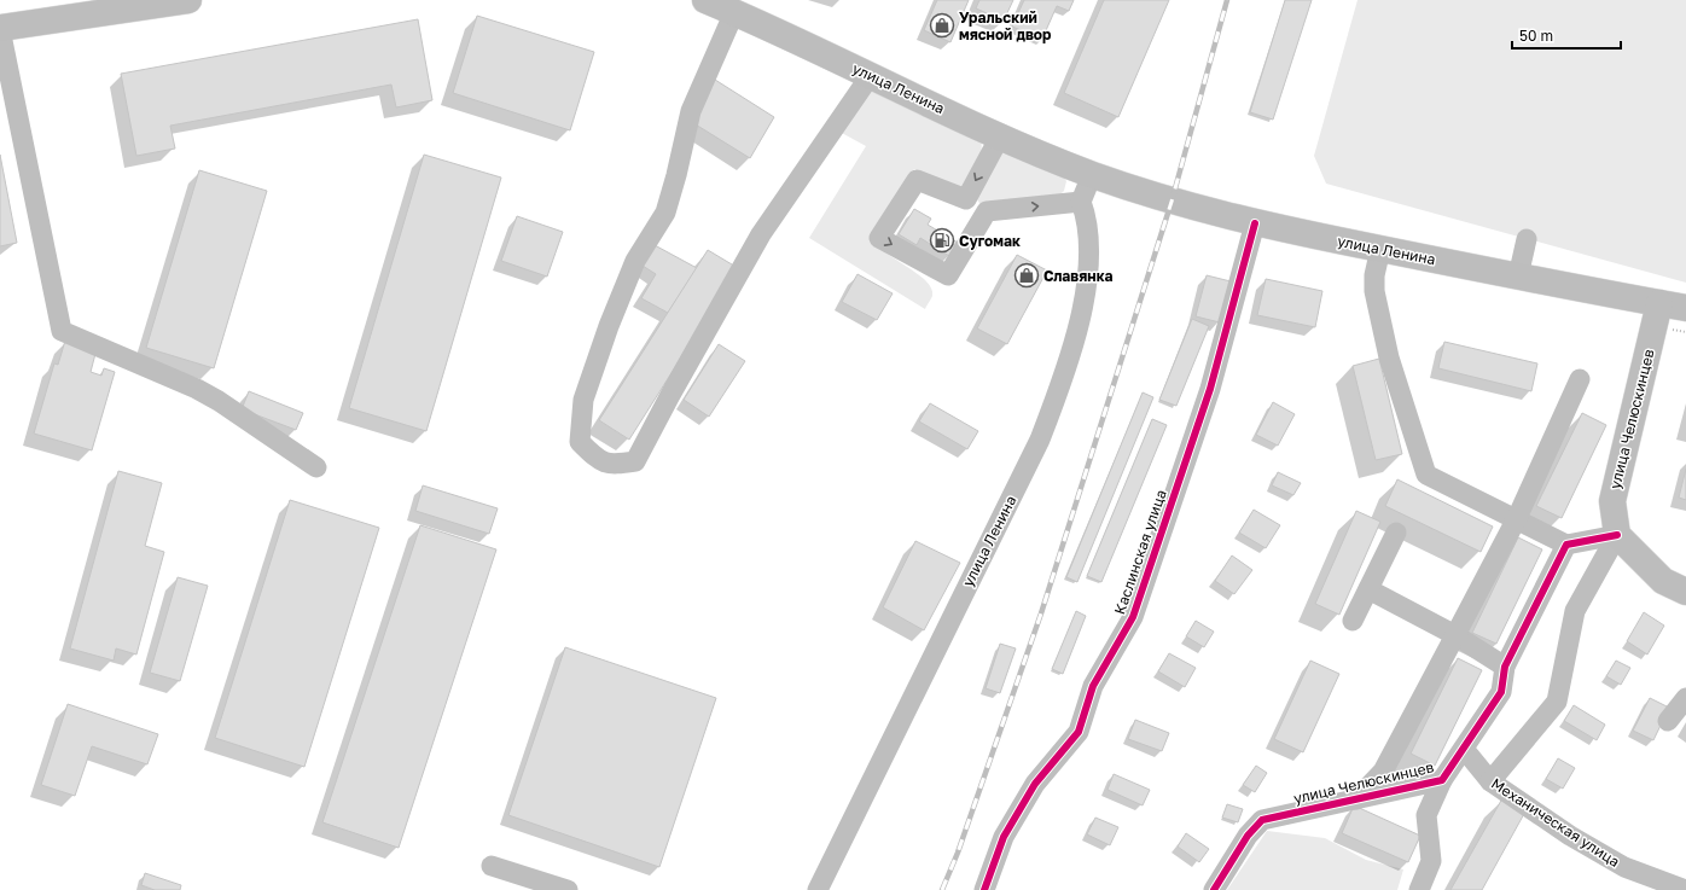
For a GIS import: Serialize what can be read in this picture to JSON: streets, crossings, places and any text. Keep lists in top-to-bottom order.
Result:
{
  "streets": {
    "main road": ["улица Ленина", "улица Челюскинцев"],
    "street": ["Каслинская улица", "Механическая улица"]
  },
  "crossings": [
    ["улица Ленина", "улица Челюскинцев"],
    ["улица Ленина", "Каслинская улица"],
    ["улица Челюскинцев", "Механическая улица"]
  ],
  "places": {
    "shop": ["Уральский мясной двор", "Славянка"],
    "fuel station": ["Сугомак"]
  },
  "scale_bar": "50 m"
}
